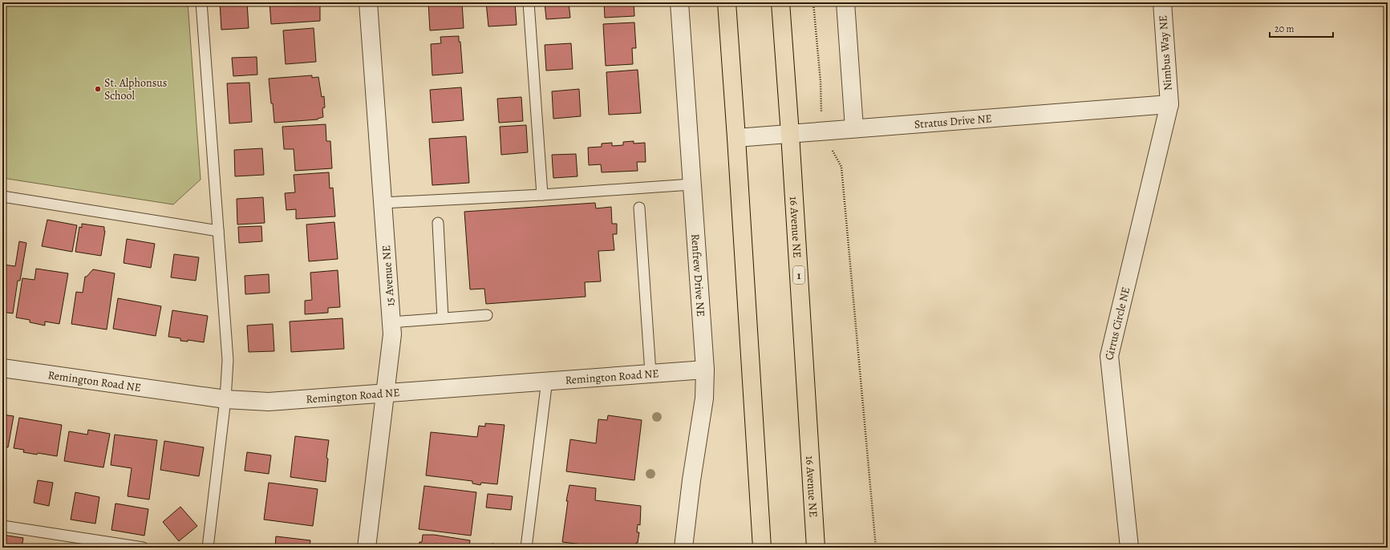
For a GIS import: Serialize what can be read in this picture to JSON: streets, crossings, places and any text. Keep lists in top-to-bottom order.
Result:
{
  "streets": {
    "highway": ["16 Avenue NE", "1"],
    "street": [
      "Nimbus Way NE",
      "Stratus Drive NE",
      "15 Avenue NE",
      "Renfrew Drive NE",
      "Cirrus Circle NE",
      "Remington Road NE"
    ]
  },
  "crossings": [
    ["Nimbus Way NE", "Stratus Drive NE"],
    ["Nimbus Way NE", "Cirrus Circle NE"],
    ["Stratus Drive NE", "16 Avenue NE"],
    ["Stratus Drive NE", "Cirrus Circle NE"],
    ["15 Avenue NE", "Remington Road NE"],
    ["Renfrew Drive NE", "Remington Road NE"]
  ],
  "places": ["St. Alphonsus School"],
  "scale_bar": "20 m"
}
